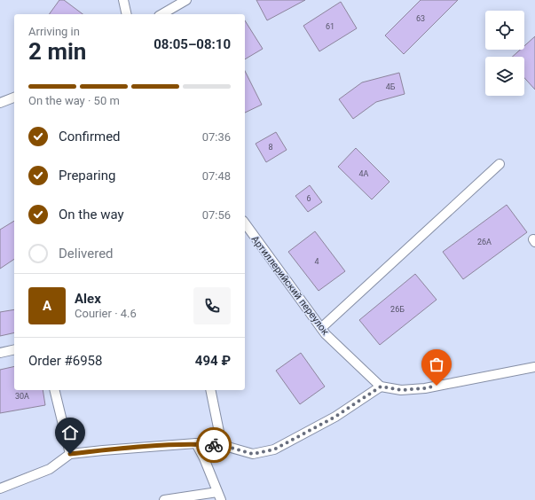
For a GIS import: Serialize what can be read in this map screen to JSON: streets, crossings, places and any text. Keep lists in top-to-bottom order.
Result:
{
  "streets": {
    "lane": ["Артиллерийский переулок"]
  },
  "house_numbers": [
    "63",
    "61",
    "4Б",
    "8",
    "4А",
    "6",
    "26А",
    "4",
    "26Б",
    "30А"
  ],
  "page": {
    "heading": ["2 min", "Arriving in", "08:05–08:10"],
    "panel": [
      "Alex",
      "Courier · 4.6",
      "Order #6958",
      "494 ₽"
    ],
    "bar": "On the way · 50 m",
    "list": [
      ["Confirmed", "07:36"],
      ["Preparing", "07:48"],
      ["On the way", "07:56"],
      "Delivered"
    ],
    "round": "A"
  }
}
